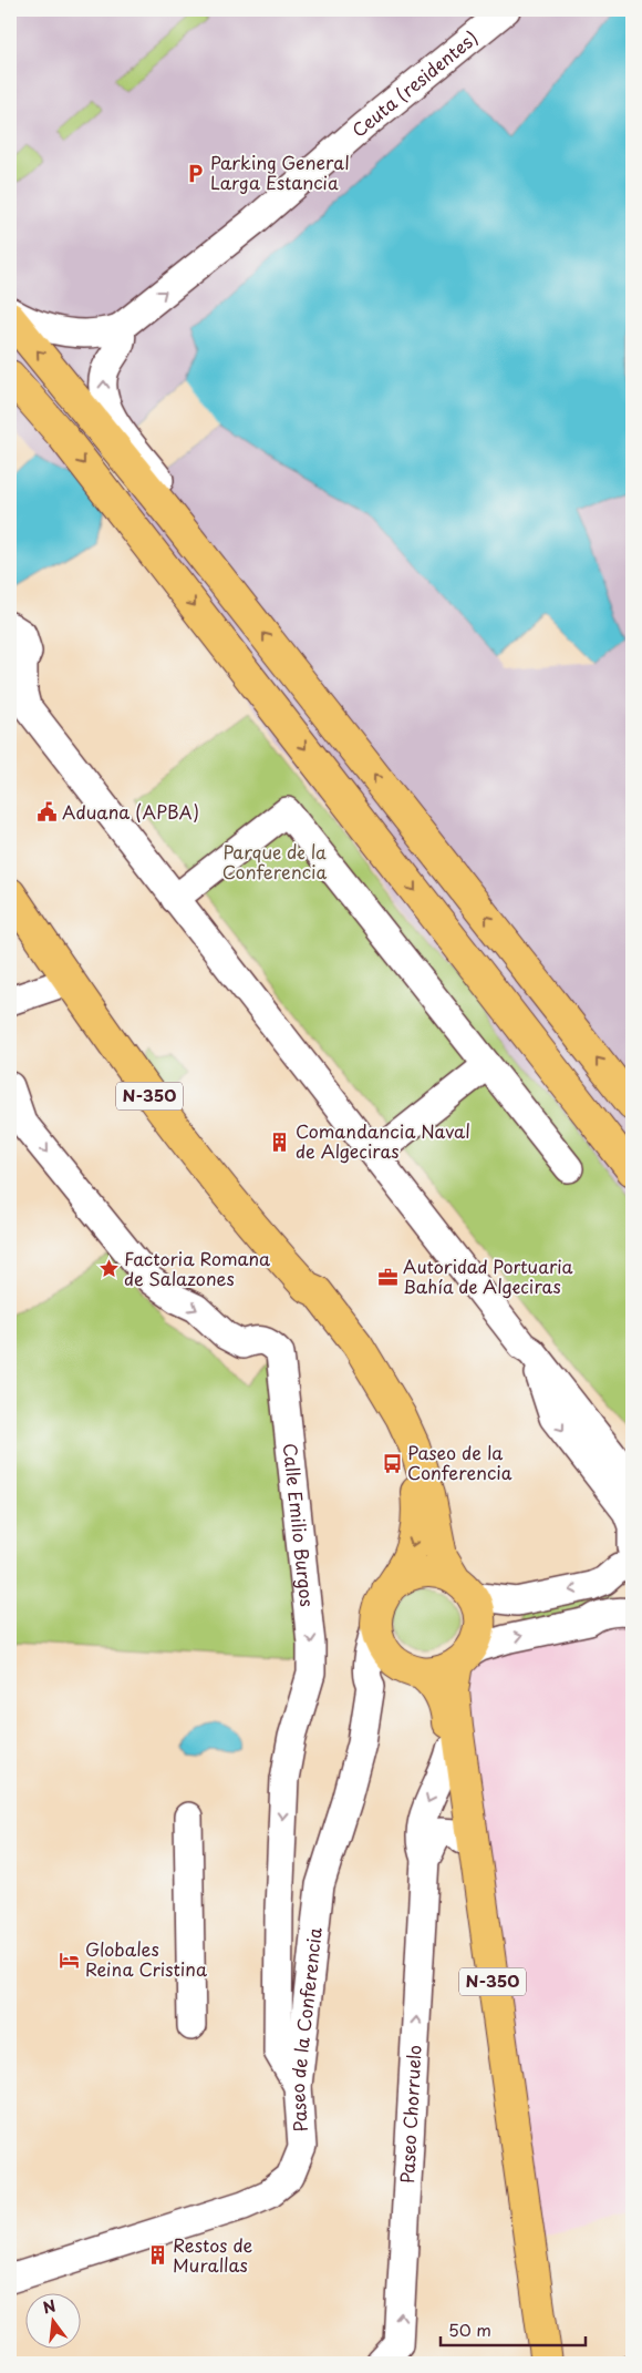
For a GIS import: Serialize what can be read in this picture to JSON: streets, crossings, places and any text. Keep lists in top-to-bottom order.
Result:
{
  "streets": {
    "main road": ["N-350"],
    "street": [
      "Ceuta (residentes)",
      "Calle Emilio Burgos",
      "Paseo de la Conferencia",
      "Paseo Chorruelo"
    ]
  },
  "crossings": [
    ["N-350", "Paseo de la Conferencia"],
    ["N-350", "Paseo Chorruelo"],
    ["Calle Emilio Burgos", "Paseo de la Conferencia"]
  ],
  "one_way": ["Ceuta (residentes)"],
  "parks": ["Parque de la Conferencia"],
  "places": {
    "parking": ["Parking General Larga Estancia"],
    "public building": ["Aduana (APBA)"],
    "building": ["Comandancia Naval de Algeciras", "Restos de Murallas"],
    "place": ["Factoria Romana de Salazones"],
    "office": ["Autoridad Portuaria Bahía de Algeciras"],
    "bus stop": ["Paseo de la Conferencia"],
    "hotel": ["Globales Reina Cristina"]
  },
  "scale_bar": "50 m",
  "north": "top"
}
